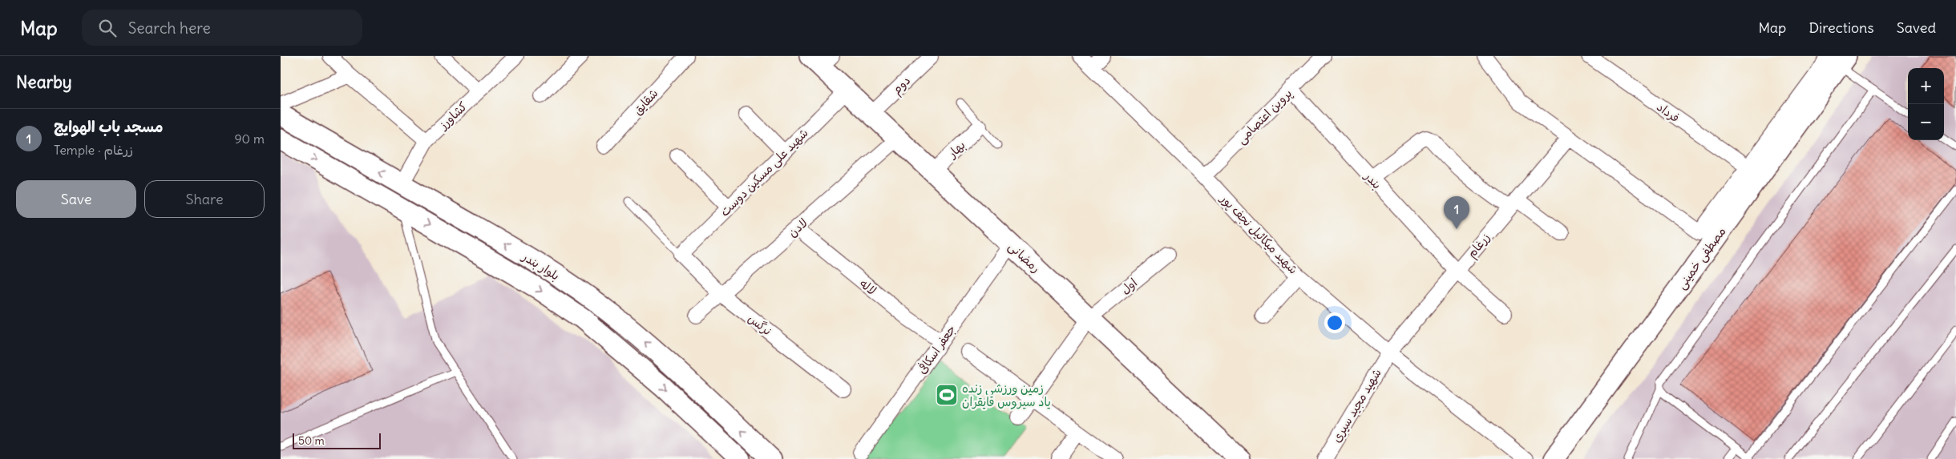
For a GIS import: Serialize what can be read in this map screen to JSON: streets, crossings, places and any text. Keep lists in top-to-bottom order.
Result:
{
  "streets": {
    "main road": ["رمضانی", "مصطفی خمینی", "بلوار بندر"],
    "street": [
      "دوم",
      "شقایق",
      "فرداد",
      "کشاورز",
      "پروین اعتصامی",
      "بهار",
      "شهید علی مسکین دوست",
      "بندر",
      "لادن",
      "شهید میکائیل نجف پور",
      "زرغام",
      "اول",
      "لاله",
      "نرگس",
      "جعفر اسکافی",
      "شهید مجید سیری"
    ]
  },
  "crossings": [
    ["دوم", "رمضانی"],
    ["کشاورز", "بلوار بندر"],
    ["پروین اعتصامی", "بندر"],
    ["پروین اعتصامی", "شهید میکائیل نجف پور"],
    ["بهار", "رمضانی"],
    ["شهید علی مسکین دوست", "رمضانی"],
    ["شهید علی مسکین دوست", "نرگس"],
    ["بندر", "زرغام"],
    ["لادن", "رمضانی"],
    ["لادن", "لاله"],
    ["لادن", "نرگس"],
    ["شهید میکائیل نجف پور", "زرغام"],
    ["شهید میکائیل نجف پور", "شهید مجید سیری"],
    ["زرغام", "شهید مجید سیری"],
    ["رمضانی", "اول"],
    ["رمضانی", "جعفر اسکافی"],
    ["لاله", "جعفر اسکافی"]
  ],
  "places": {
    "sports": ["زمین ورزشی زنده یاد سیروس قایقران"]
  },
  "scale_bar": "50 m",
  "page": {
    "header": "Map",
    "search": "Search here",
    "nav": ["Map", "Directions", "Saved"],
    "heading": "Nearby",
    "map_buttons": ["+", "−"],
    "list": [
      {
        "mark": "1",
        "name": "مسجد باب الهوایج",
        "note": "Temple · زرغام",
        "value": "90 m"
      }
    ],
    "buttons": ["Save", "Share"],
    "pins": "1",
    "scale": "50 m"
  }
}
